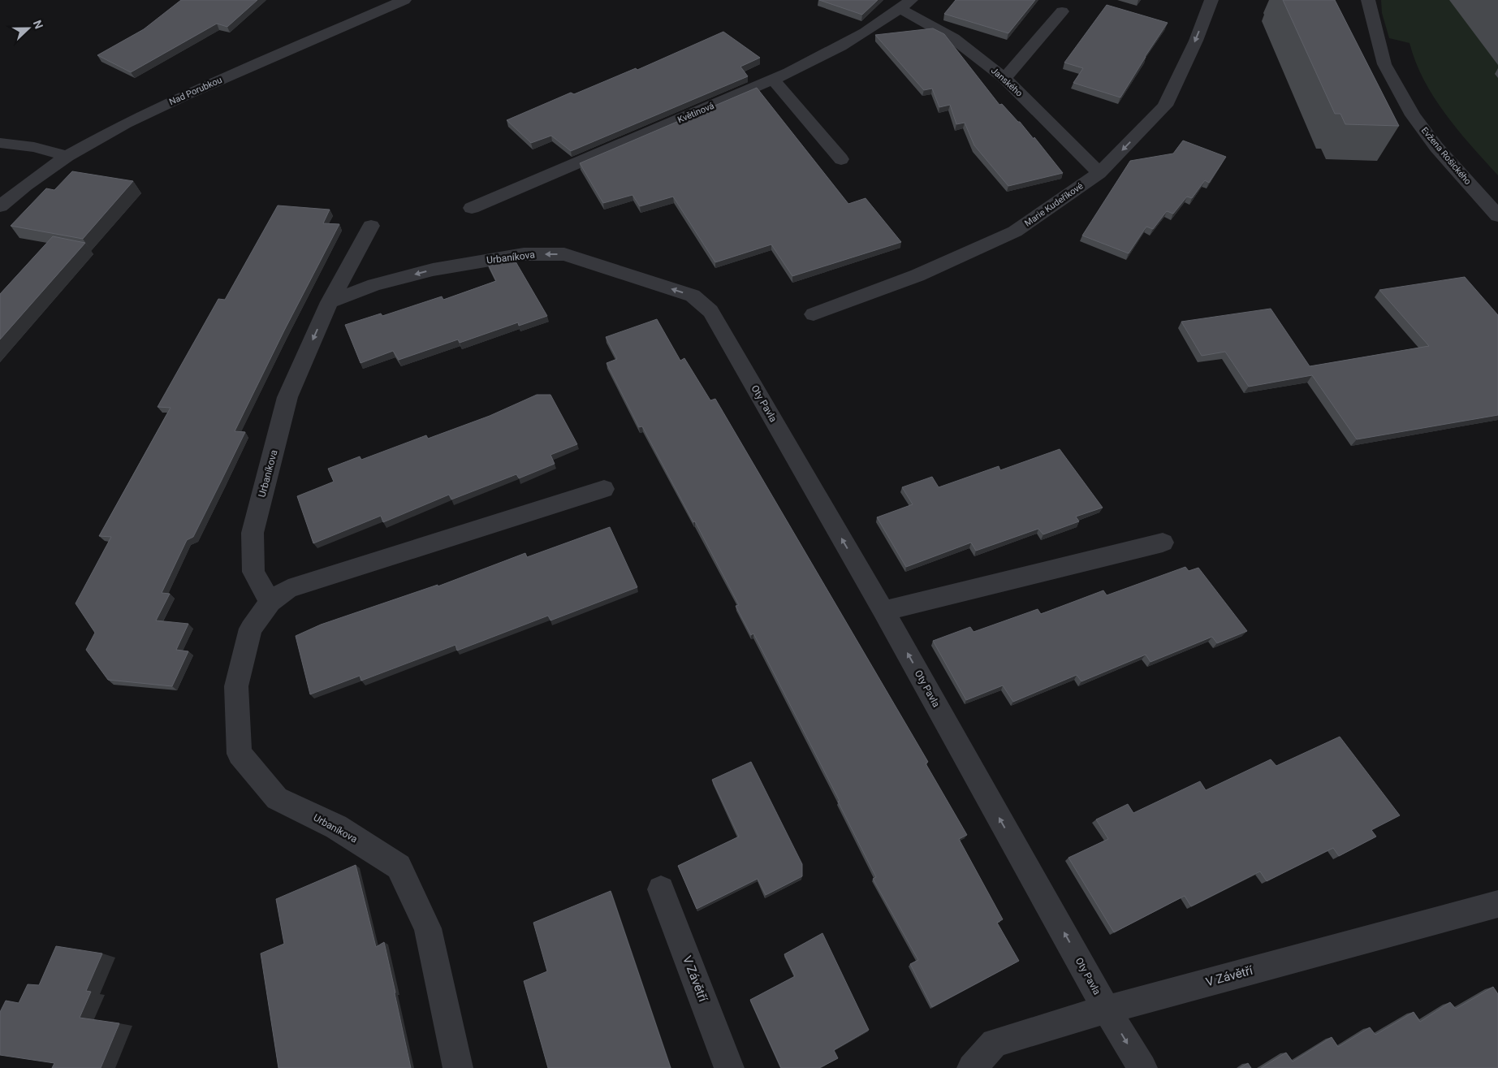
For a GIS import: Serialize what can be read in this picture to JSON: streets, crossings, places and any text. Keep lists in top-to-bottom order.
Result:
{
  "streets": {
    "street": [
      "Janského",
      "Nad Porubkou",
      "Květinová",
      "Evžena Rošického",
      "Marie Kudeříkové",
      "Urbaníkova",
      "Oty Pavla",
      "V Závětří"
    ]
  },
  "crossings": [
    ["Janského", "Květinová"],
    ["Janského", "Marie Kudeříkové"],
    ["Urbaníkova", "Oty Pavla"],
    ["Oty Pavla", "V Závětří"]
  ],
  "one_way": ["Oty Pavla"],
  "north": "right"
}
